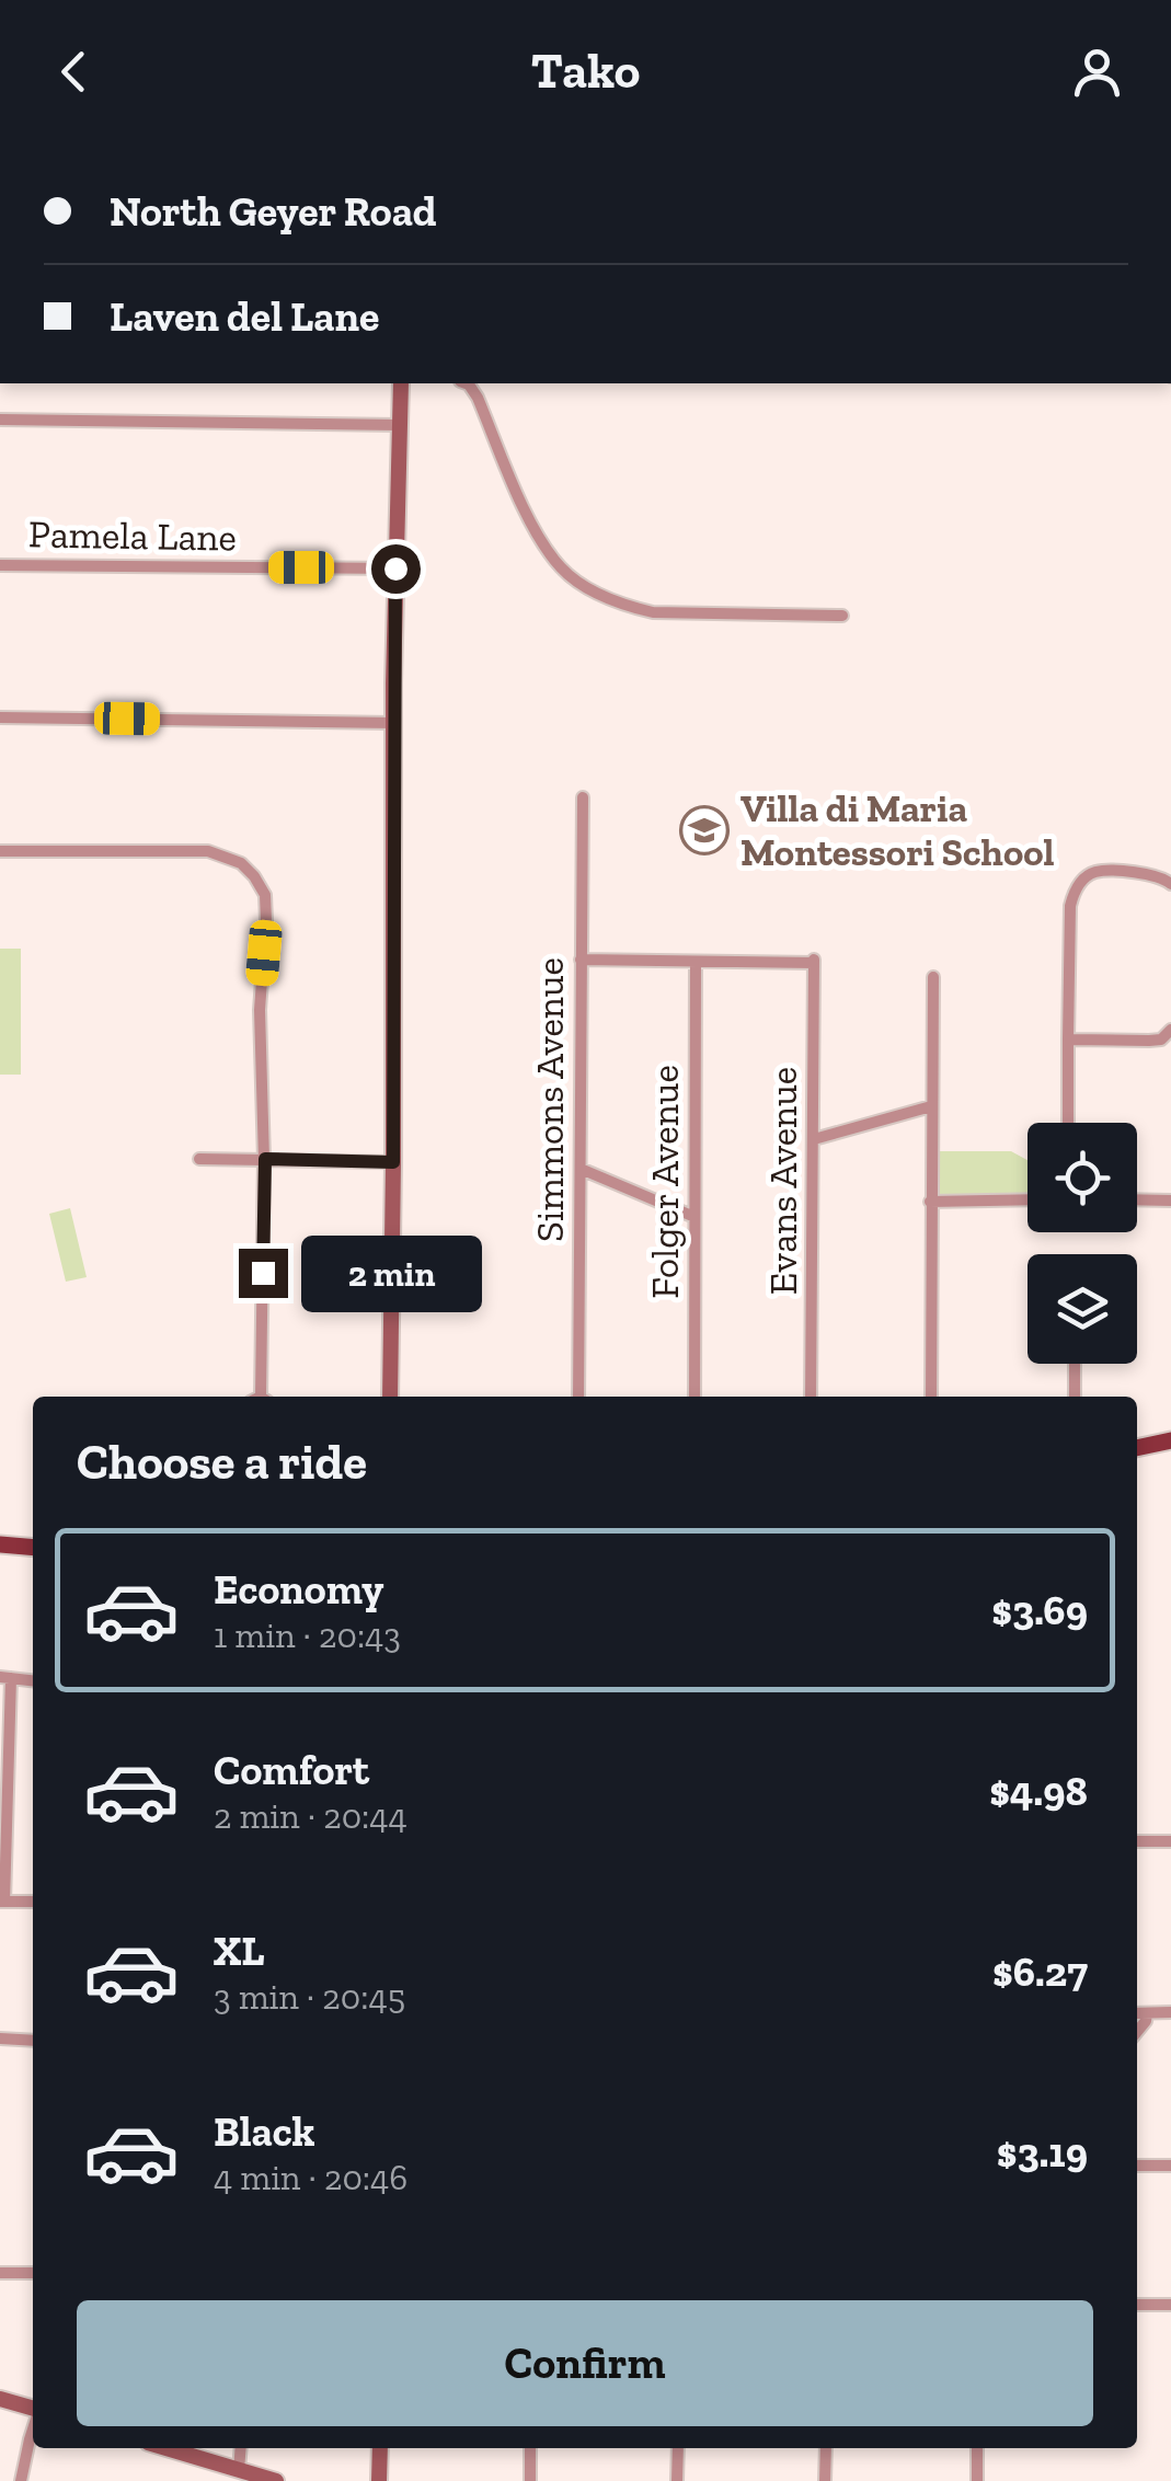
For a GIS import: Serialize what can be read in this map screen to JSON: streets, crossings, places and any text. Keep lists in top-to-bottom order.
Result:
{
  "streets": {
    "street": [
      "Pamela Lane",
      "Simmons Avenue",
      "Evans Avenue",
      "Folger Avenue"
    ]
  },
  "crossings": [
    ["Evans Avenue", "Folger Avenue"]
  ],
  "places": {
    "school or university": ["Villa di Maria Montessori School"]
  },
  "page": {
    "header": "Tako",
    "banner": ["North Geyer Road", "Laven del Lane"],
    "bubble": "2 min",
    "heading": "Choose a ride",
    "list": [
      {
        "name": "Economy",
        "note": "1 min · 20:43",
        "value": "$3.69"
      },
      {
        "name": "Comfort",
        "note": "2 min · 20:44",
        "value": "$4.98"
      },
      {
        "name": "XL",
        "note": "3 min · 20:45",
        "value": "$6.27"
      },
      {
        "name": "Black",
        "note": "4 min · 20:46",
        "value": "$3.19"
      }
    ],
    "buttons": "Confirm"
  }
}
